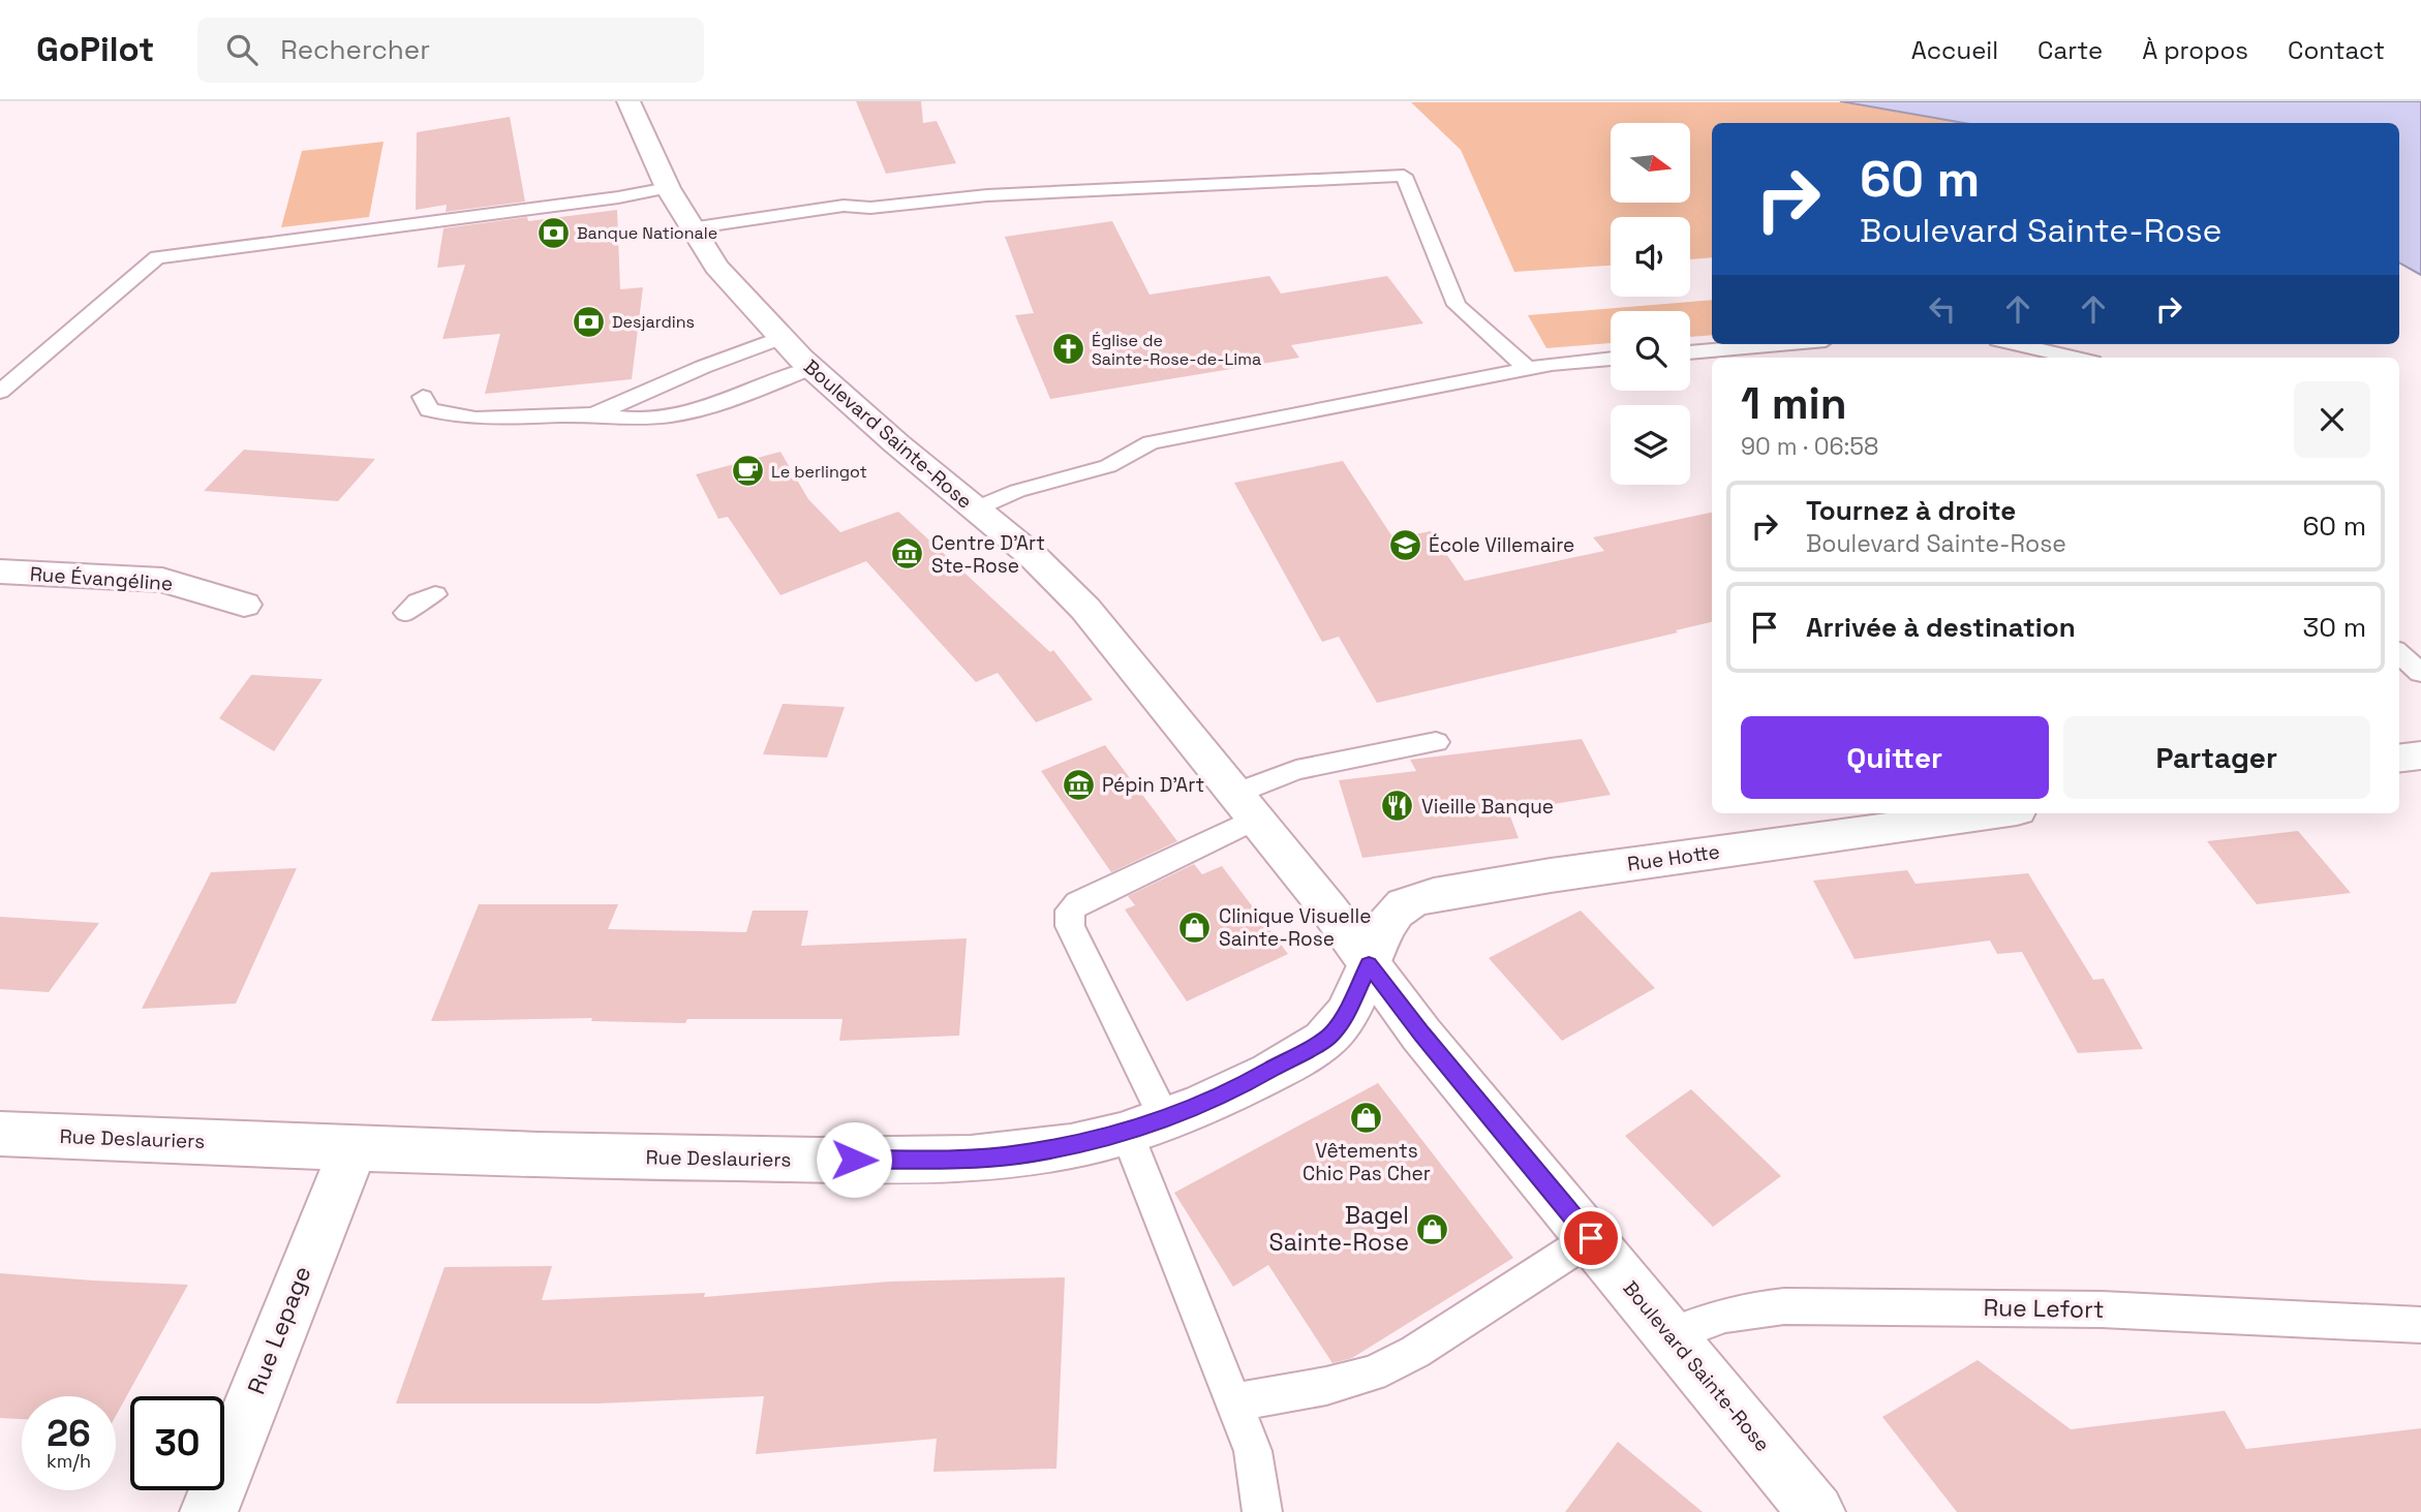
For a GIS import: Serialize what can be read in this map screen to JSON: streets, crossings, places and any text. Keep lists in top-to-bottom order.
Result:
{
  "streets": {
    "street": [
      "Boulevard Sainte-Rose",
      "Rue Évangéline",
      "Rue Hotte",
      "Rue Deslauriers",
      "Rue Lepage"
    ],
    "lane": ["Rue Lefort"]
  },
  "crossings": [
    ["Boulevard Sainte-Rose", "Rue Hotte"],
    ["Boulevard Sainte-Rose", "Rue Deslauriers"],
    ["Boulevard Sainte-Rose", "Rue Lefort"],
    ["Rue Hotte", "Rue Deslauriers"],
    ["Rue Deslauriers", "Rue Lepage"]
  ],
  "places": {
    "bank": ["Banque Nationale", "Desjardins"],
    "church": ["Église de Sainte-Rose-de-Lima"],
    "cafe": ["Le berlingot"],
    "school or university": ["École Villemaire"],
    "museum": ["Centre D'Art Ste-Rose", "Pépin D'Art"],
    "restaurant": ["Vieille Banque"],
    "shop": ["Clinique Visuelle Sainte-Rose", "Vêtements Chic Pas Cher", "Bagel Sainte-Rose"]
  },
  "north": "right",
  "page": {
    "header": "GoPilot",
    "search": "Rechercher",
    "nav": [
      "Accueil",
      "Carte",
      "À propos",
      "Contact"
    ],
    "turn": ["60 m", "Boulevard Sainte-Rose"],
    "heading": ["1 min", "90 m · 06:58"],
    "list": [
      {
        "name": "Tournez à droite",
        "note": "Boulevard Sainte-Rose",
        "value": "60 m"
      },
      {
        "name": "Arrivée à destination",
        "value": "30 m"
      }
    ],
    "buttons": ["Quitter", "Partager"],
    "speed": "26 km/h",
    "limit": "30"
  }
}
